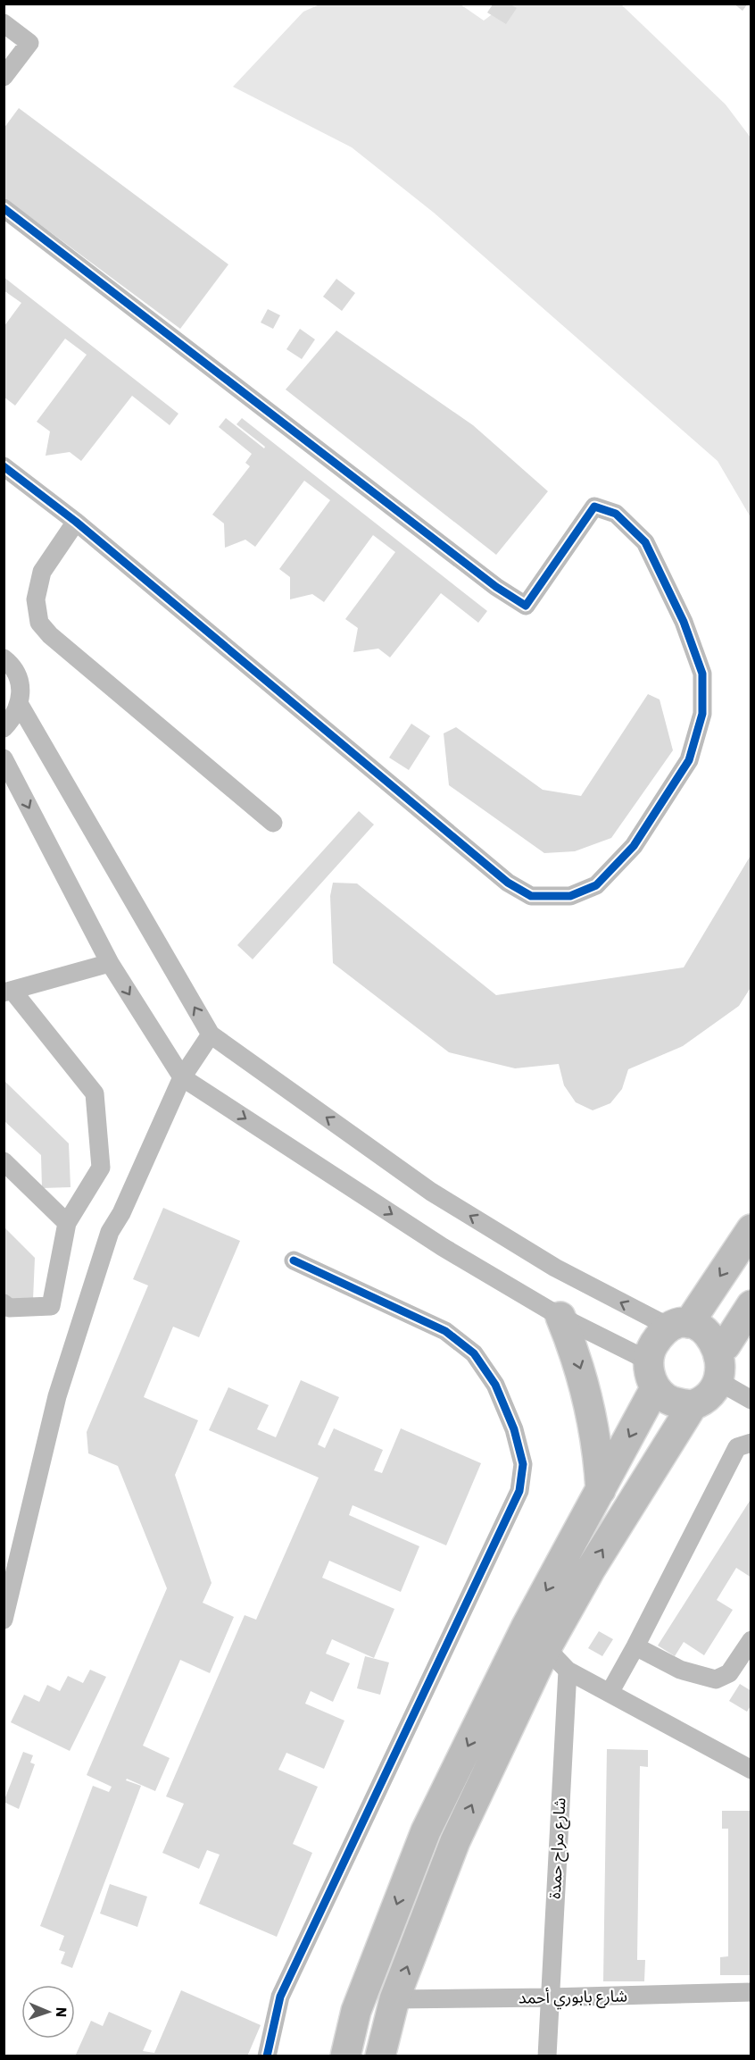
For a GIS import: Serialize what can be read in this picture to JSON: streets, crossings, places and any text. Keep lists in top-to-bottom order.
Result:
{
  "streets": {
    "street": ["شارع مراح حمدة", "شارع بابوري أحمد"]
  },
  "crossings": [
    ["شارع مراح حمدة", "شارع بابوري أحمد"]
  ],
  "north": "right"
}
